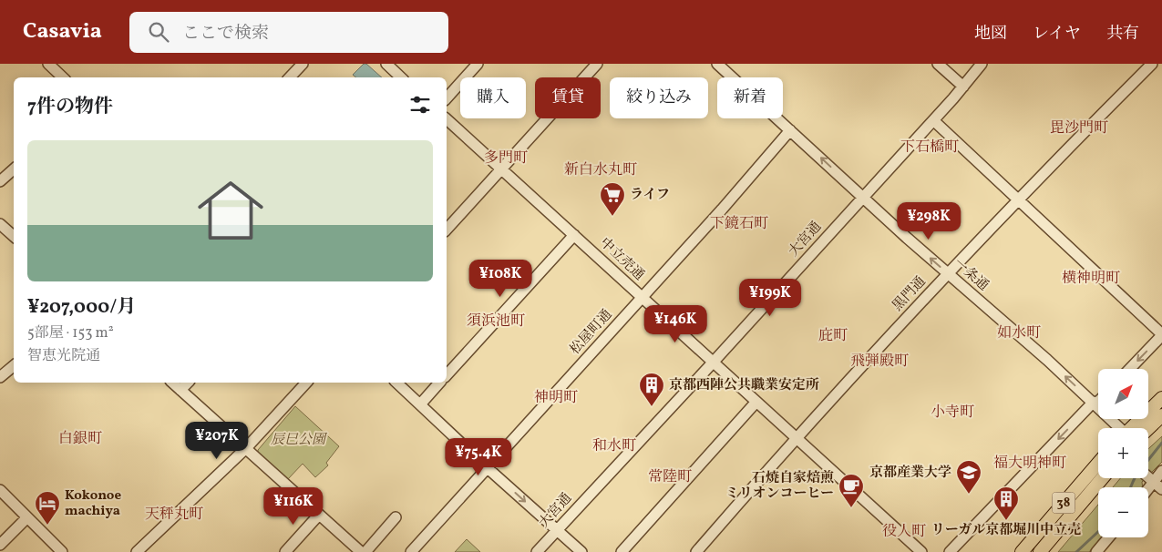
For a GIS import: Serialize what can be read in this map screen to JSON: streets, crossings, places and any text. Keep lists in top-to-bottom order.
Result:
{
  "streets": {
    "main road": ["38"],
    "street": [
      "大宮通",
      "中立売通",
      "一条通",
      "黒門通",
      "松屋町通"
    ]
  },
  "crossings": [
    ["大宮通", "中立売通"],
    ["大宮通", "一条通"],
    ["中立売通", "黒門通"],
    ["中立売通", "松屋町通"],
    ["一条通", "黒門通"],
    ["一条通", "松屋町通"]
  ],
  "one_way": ["一条通"],
  "districts": [
    "毘沙門町",
    "下石橋町",
    "多門町",
    "新白水丸町",
    "下鏡石町",
    "横神明町",
    "須浜池町",
    "如水町",
    "庇町",
    "飛弾殿町",
    "神明町",
    "小寺町",
    "白銀町",
    "和水町",
    "福大明神町",
    "常陸町",
    "天秤丸町",
    "役人町"
  ],
  "parks": ["辰巳公園"],
  "places": {
    "supermarket": ["ライフ"],
    "building": ["京都西陣公共職業安定所", "リーガル京都堀川中立売"],
    "school or university": ["京都産業大学"],
    "cafe": ["石焼自家焙煎 ミリオンコーヒー"],
    "hotel": ["Kokonoe machiya"]
  },
  "north": "top right",
  "page": {
    "header": "Casavia",
    "search": "ここで検索",
    "nav": ["地図", "レイヤ", "共有"],
    "chip": [
      "購入",
      "賃貸",
      "絞り込み",
      "新着"
    ],
    "heading": "7件の物件",
    "list": [
      {
        "name": "¥207,000/月",
        "note": "5部屋 · 153 m² · 智恵光院通"
      }
    ],
    "price": [
      "¥298K",
      "¥108K",
      "¥199K",
      "¥146K",
      "¥207K",
      "¥75.4K",
      "¥116K"
    ],
    "map_buttons": ["+", "−"]
  }
}
